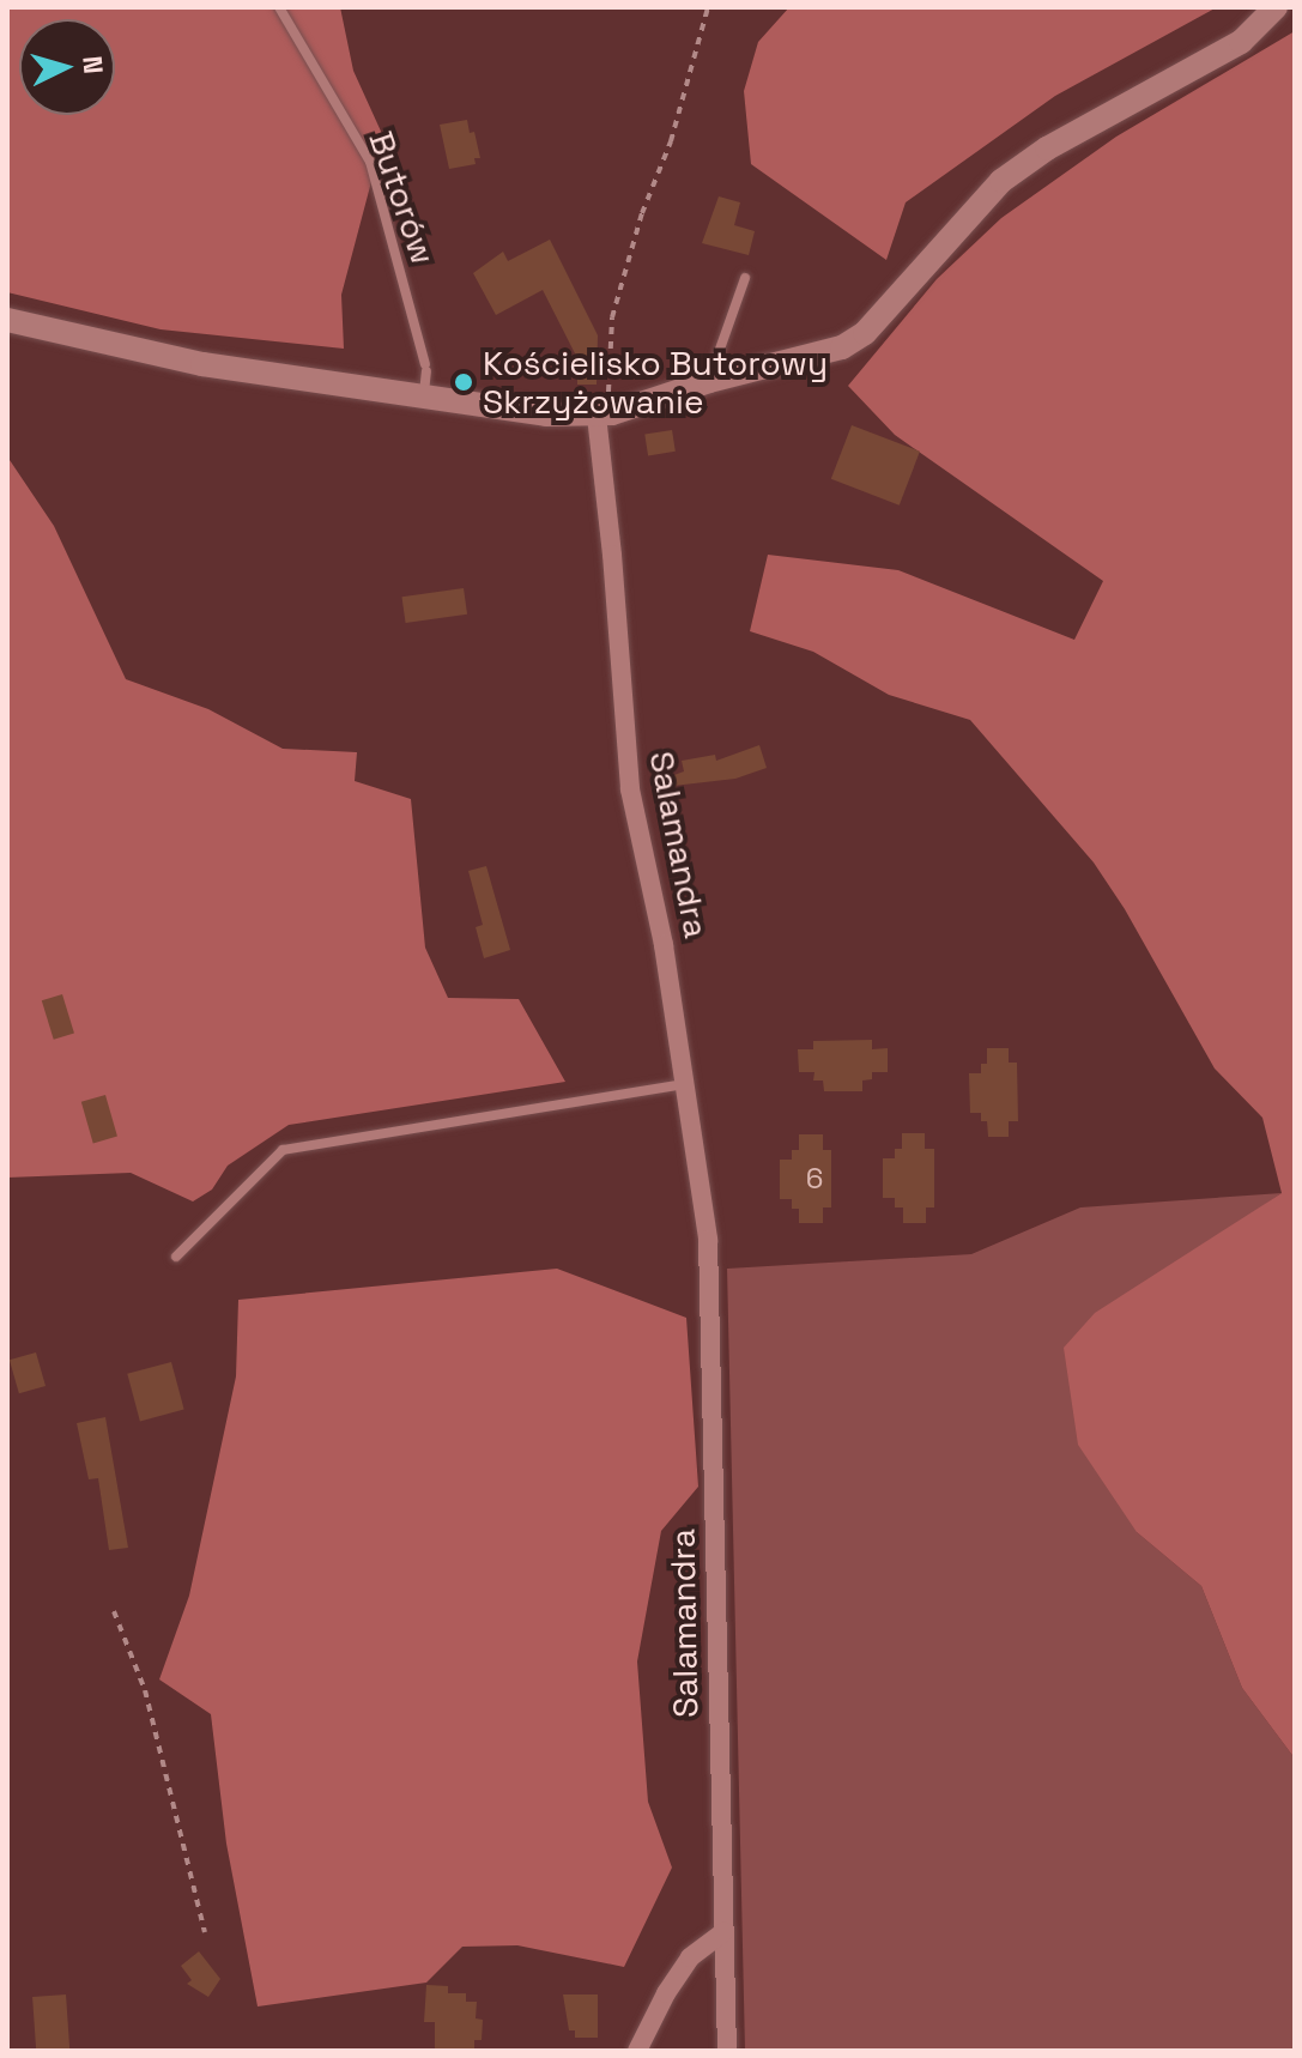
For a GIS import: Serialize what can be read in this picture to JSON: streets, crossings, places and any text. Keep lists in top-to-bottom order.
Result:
{
  "streets": {
    "street": ["Salamandra"],
    "lane": ["Butorów"]
  },
  "places": ["Kościelisko Butorowy Skrzyżowanie"],
  "house_numbers": ["6"],
  "north": "right"
}
